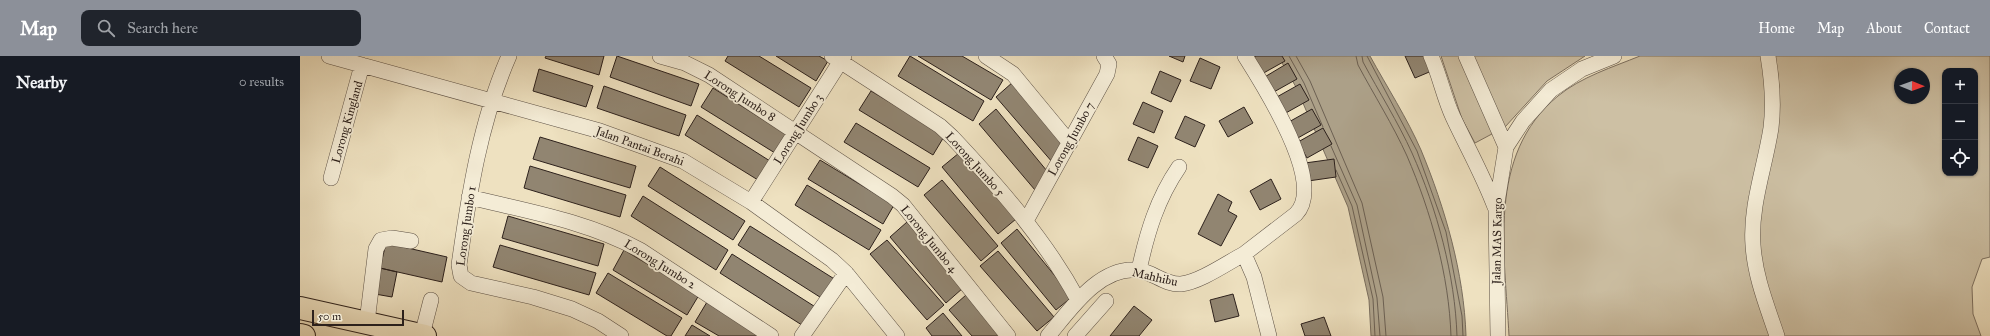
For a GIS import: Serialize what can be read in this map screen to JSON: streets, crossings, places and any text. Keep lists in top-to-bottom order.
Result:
{
  "streets": {
    "street": [
      "Lorong Jumbo 8",
      "Lorong Kingland",
      "Lorong Jumbo 3",
      "Lorong Jumbo 7",
      "Jalan Pantai Berahi",
      "Lorong Jumbo 5",
      "Lorong Jumbo 1",
      "Lorong Jumbo 4",
      "Jalan MAS Kargo",
      "Lorong Jumbo 2",
      "Mahhibu"
    ]
  },
  "crossings": [
    ["Lorong Jumbo 8", "Lorong Jumbo 3"],
    ["Lorong Jumbo 8", "Lorong Jumbo 4"],
    ["Lorong Kingland", "Jalan Pantai Berahi"],
    ["Lorong Jumbo 3", "Jalan Pantai Berahi"],
    ["Lorong Jumbo 3", "Lorong Jumbo 5"],
    ["Lorong Jumbo 3", "Lorong Jumbo 4"],
    ["Lorong Jumbo 7", "Lorong Jumbo 5"],
    ["Jalan Pantai Berahi", "Lorong Jumbo 1"],
    ["Lorong Jumbo 5", "Mahhibu"],
    ["Lorong Jumbo 1", "Lorong Jumbo 2"]
  ],
  "scale_bar": "50 m",
  "north": "right",
  "page": {
    "header": "Map",
    "search": "Search here",
    "nav": [
      "Home",
      "Map",
      "About",
      "Contact"
    ],
    "heading": ["Nearby", "0 results"],
    "map_buttons": ["+", "−"],
    "scale": "50 m"
  }
}
